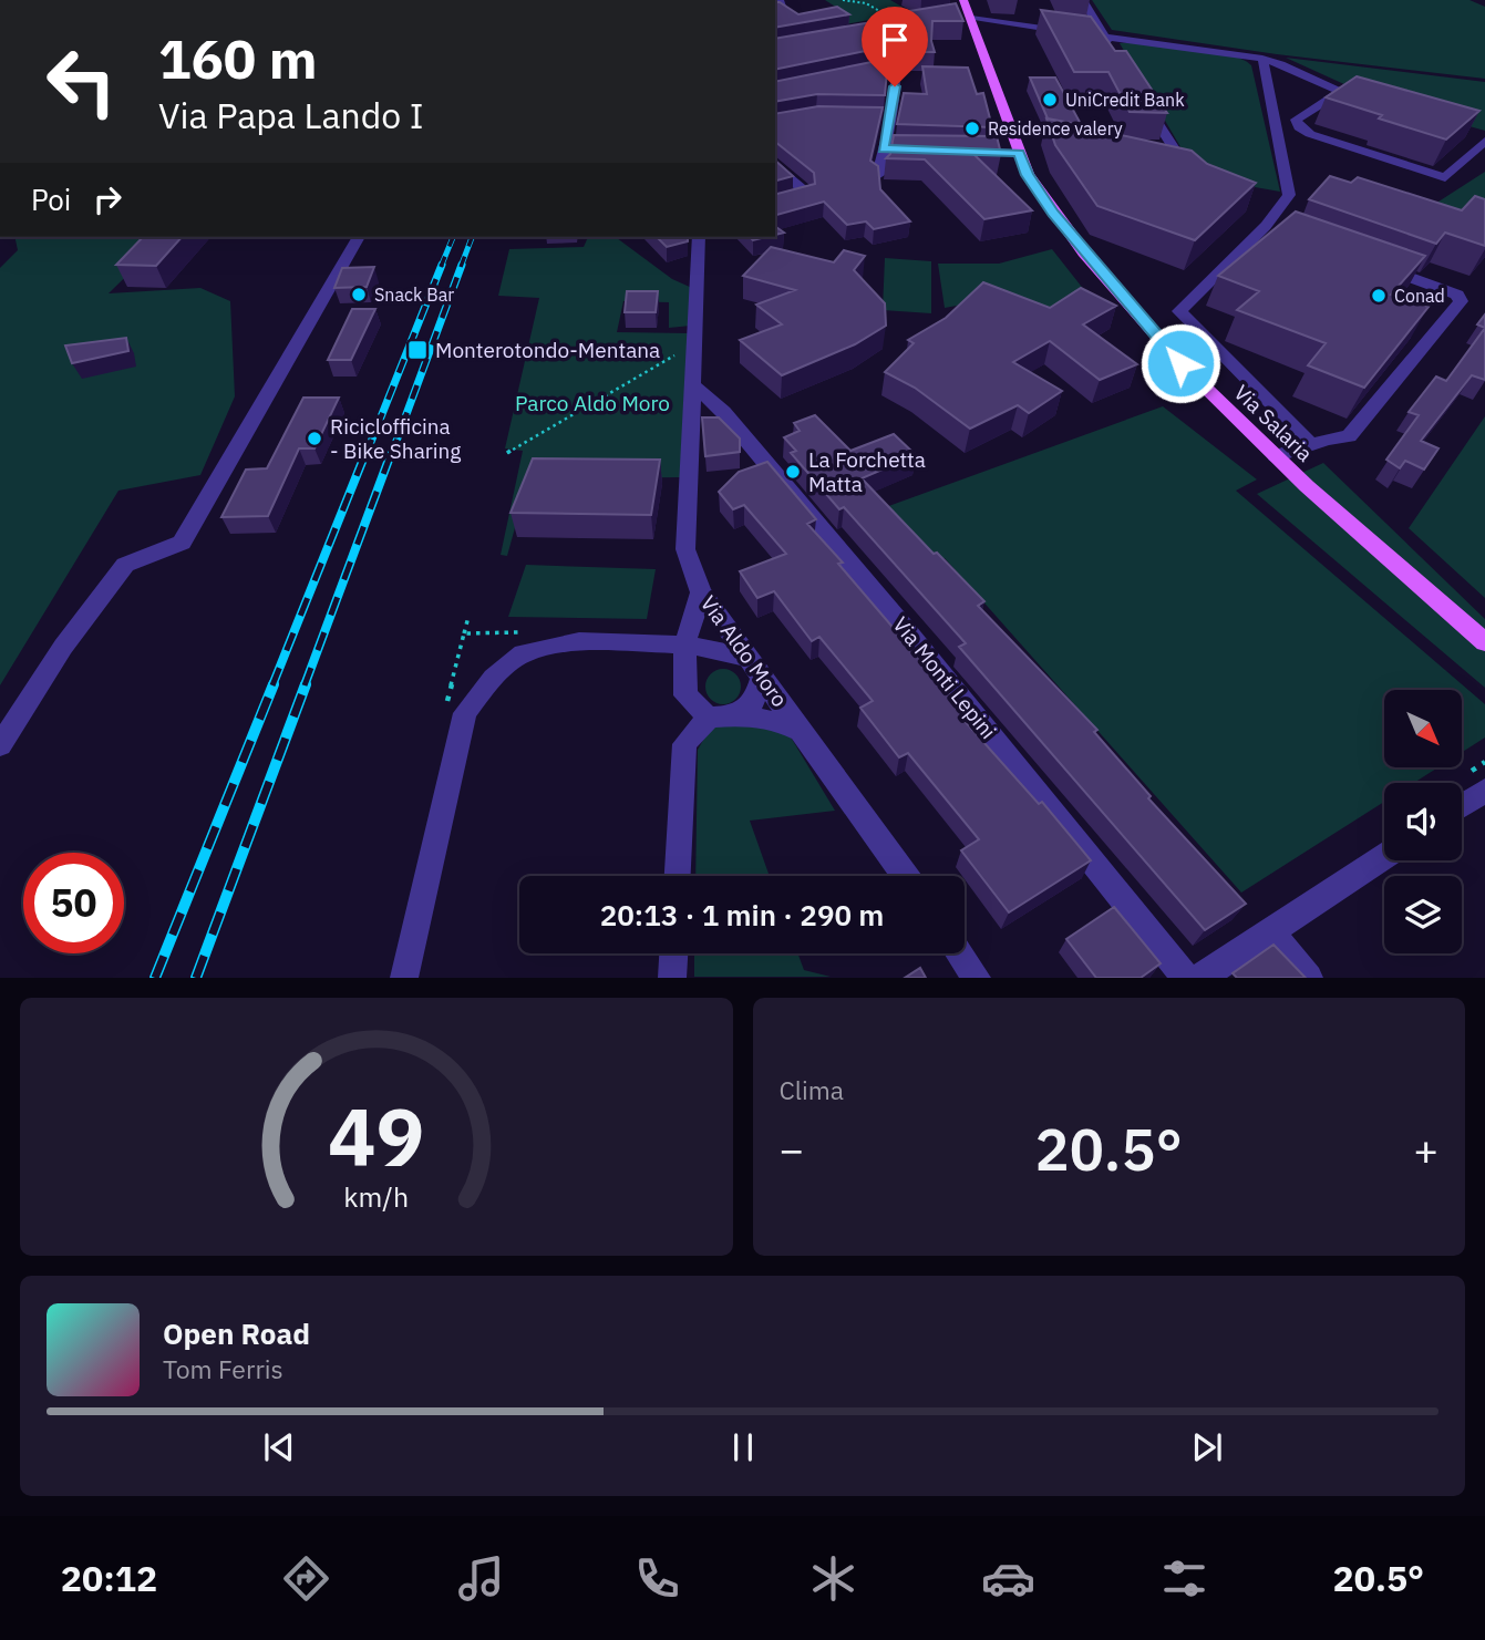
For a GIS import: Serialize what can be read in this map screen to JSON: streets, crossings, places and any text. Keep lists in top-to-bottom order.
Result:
{
  "streets": {
    "main road": ["Via Salaria"],
    "street": ["Via Aldo Moro", "Via Monti Lepini"]
  },
  "crossings": [
    ["Via Aldo Moro", "Via Monti Lepini"]
  ],
  "parks": ["Parco Aldo Moro"],
  "places": {
    "other": [
      "UniCredit Bank",
      "Residence valery",
      "Snack Bar",
      "Conad",
      "Riciclofficina - Bike Sharing",
      "La Forchetta Matta"
    ],
    "transit": ["Monterotondo-Mentana"]
  },
  "north": "bottom right",
  "page": {
    "turn": ["160 m", "Via Papa Lando I"],
    "then": "Poi",
    "limit": "50",
    "trip": "20:13 · 1 min · 290 m",
    "tile": "Clima",
    "heat": ["−", "20.5°", "+"],
    "song": ["Open Road", "Tom Ferris"],
    "tabs": ["20:12", "20.5°"],
    "gauge": ["49", "km/h"]
  }
}
